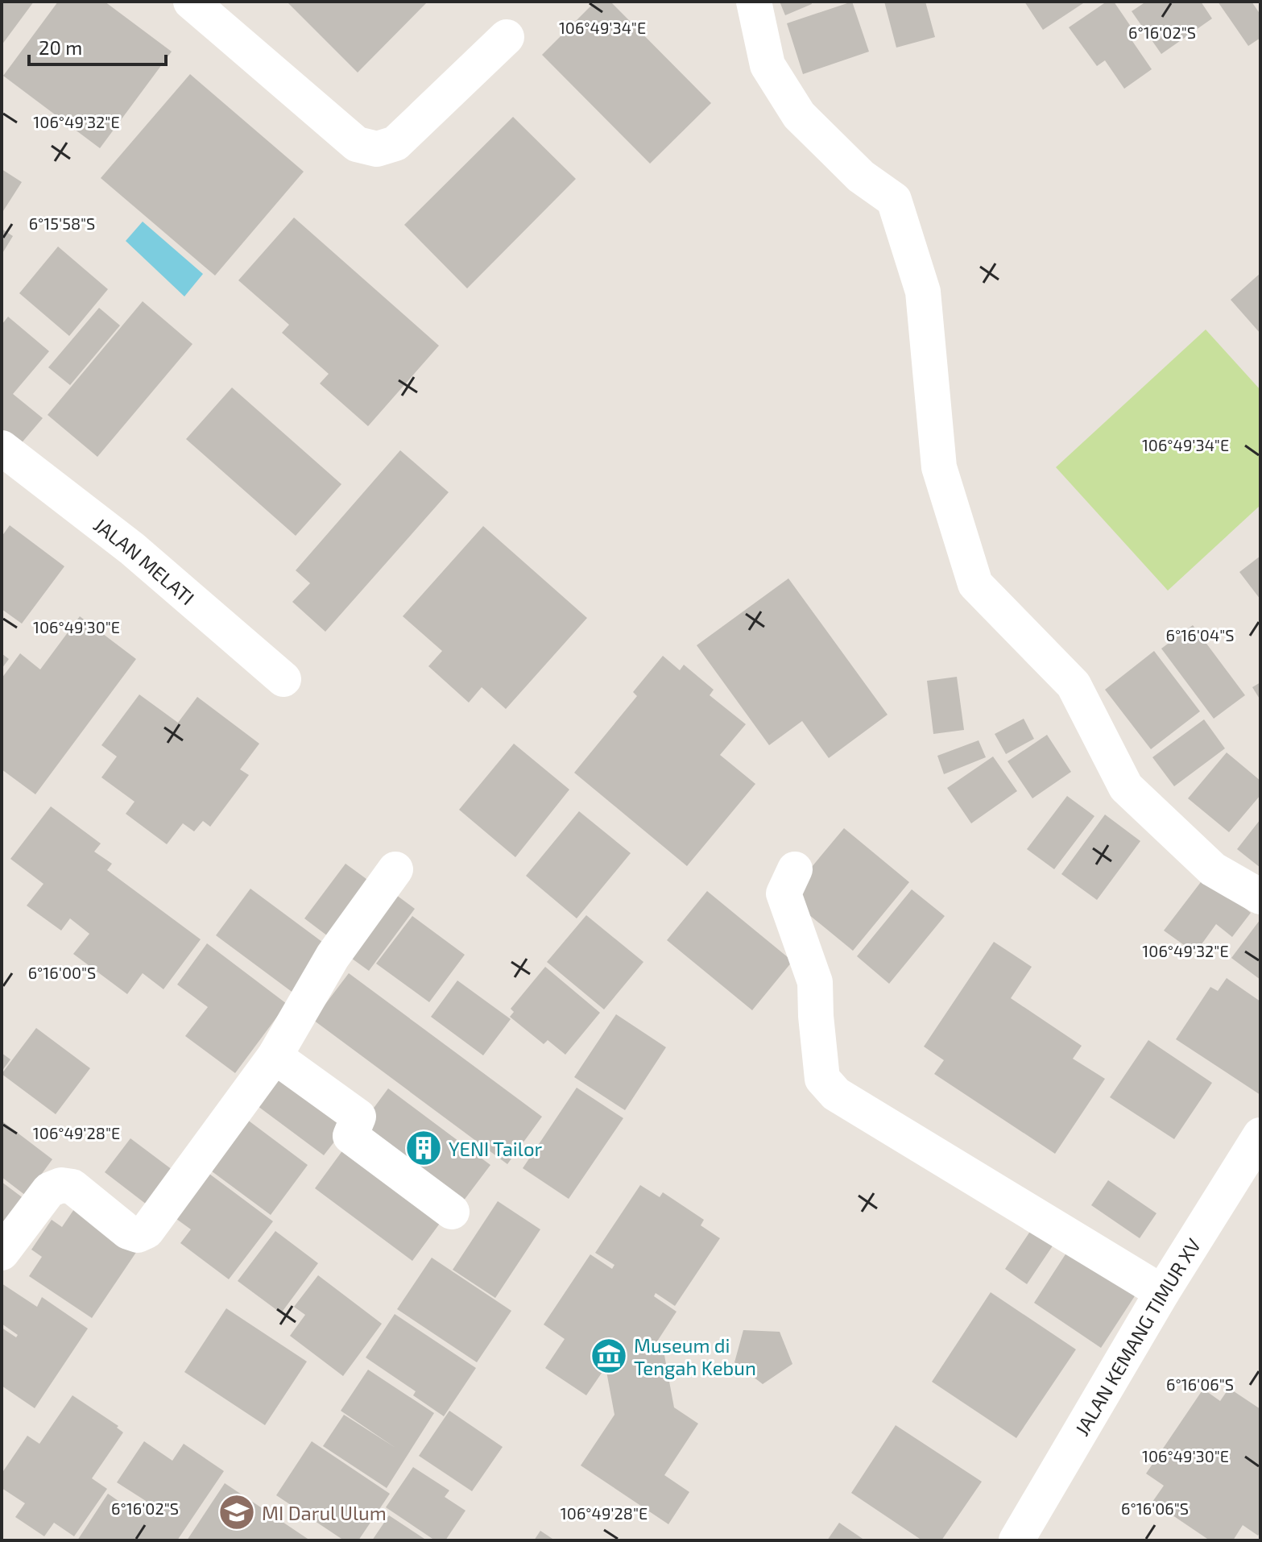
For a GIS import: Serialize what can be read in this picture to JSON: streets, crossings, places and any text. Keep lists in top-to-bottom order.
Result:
{
  "streets": {
    "street": ["JALAN MELATI", "JALAN KEMANG TIMUR XV"]
  },
  "places": {
    "building": ["YENI Tailor"],
    "museum": ["Museum di Tengah Kebun"],
    "school or university": ["MI Darul Ulum"]
  },
  "scale_bar": "20 m",
  "coordinates": [
    "106°49'34\"E",
    "6°16'02\"S",
    "106°49'32\"E",
    "6°15'58\"S",
    "106°49'30\"E",
    "6°16'04\"S",
    "6°16'00\"S",
    "106°49'28\"E",
    "6°16'06\"S"
  ]
}
